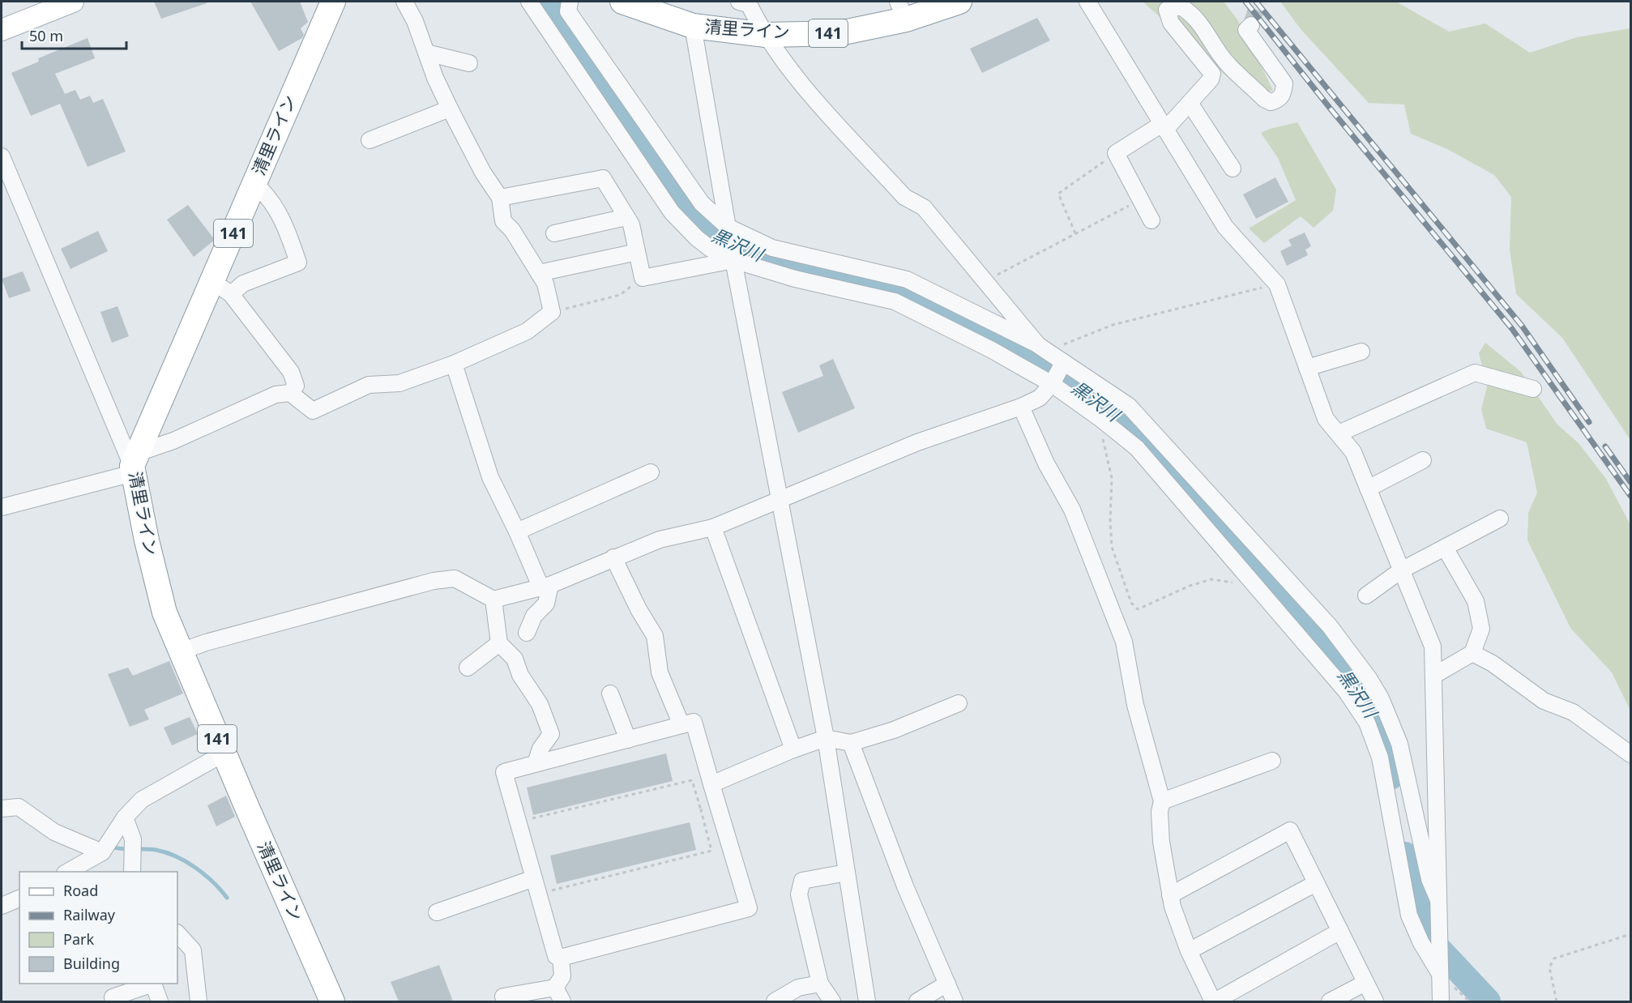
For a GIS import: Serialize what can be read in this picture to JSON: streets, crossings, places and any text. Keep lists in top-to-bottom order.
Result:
{
  "streets": {
    "highway": ["清里ライン", "141"]
  },
  "water": ["黒沢川"],
  "legend": [
    "Road",
    "Railway",
    "Park",
    "Building"
  ],
  "scale_bar": "50 m"
}
